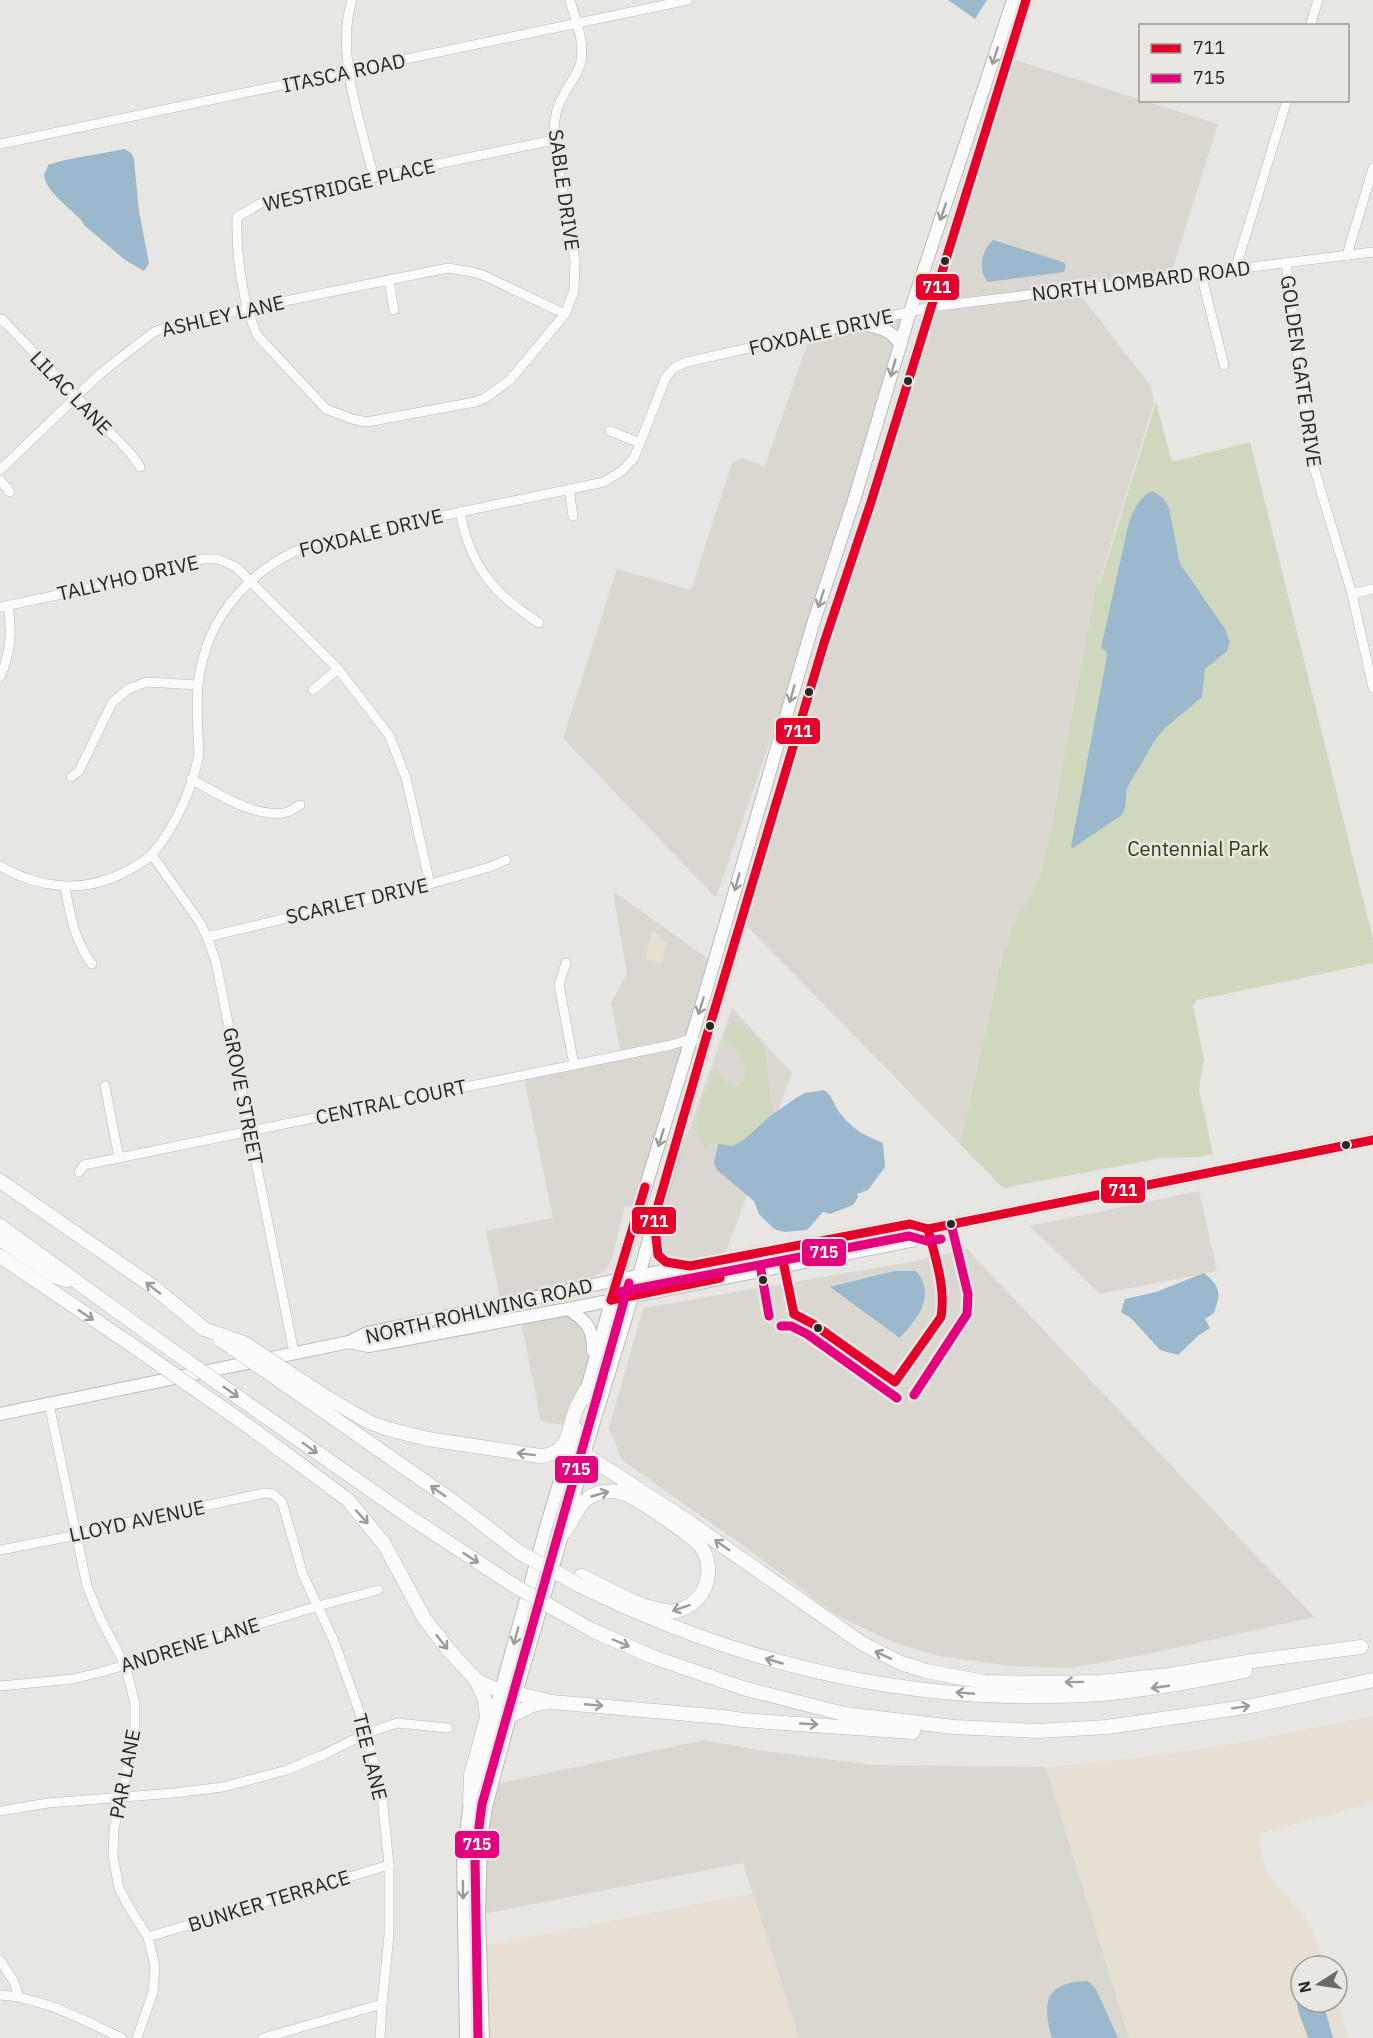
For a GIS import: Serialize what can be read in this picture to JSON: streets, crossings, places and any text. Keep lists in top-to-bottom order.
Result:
{
  "streets": {
    "main road": ["NORTH ROHLWING ROAD"],
    "street": [
      "ITASCA ROAD",
      "WESTRIDGE PLACE",
      "SABLE DRIVE",
      "NORTH LOMBARD ROAD",
      "ASHLEY LANE",
      "FOXDALE DRIVE",
      "GOLDEN GATE DRIVE",
      "LILAC LANE",
      "TALLYHO DRIVE",
      "SCARLET DRIVE",
      "GROVE STREET",
      "CENTRAL COURT",
      "LLOYD AVENUE",
      "ANDRENE LANE",
      "TEE LANE",
      "PAR LANE",
      "BUNKER TERRACE"
    ]
  },
  "crossings": [
    ["ITASCA ROAD", "SABLE DRIVE"],
    ["WESTRIDGE PLACE", "SABLE DRIVE"],
    ["WESTRIDGE PLACE", "ASHLEY LANE"],
    ["SABLE DRIVE", "ASHLEY LANE"],
    ["NORTH LOMBARD ROAD", "FOXDALE DRIVE"],
    ["NORTH LOMBARD ROAD", "GOLDEN GATE DRIVE"],
    ["ASHLEY LANE", "LILAC LANE"],
    ["FOXDALE DRIVE", "TALLYHO DRIVE"],
    ["FOXDALE DRIVE", "GROVE STREET"],
    ["TALLYHO DRIVE", "SCARLET DRIVE"],
    ["SCARLET DRIVE", "GROVE STREET"],
    ["GROVE STREET", "CENTRAL COURT"],
    ["GROVE STREET", "NORTH ROHLWING ROAD"],
    ["NORTH ROHLWING ROAD", "PAR LANE"],
    ["LLOYD AVENUE", "TEE LANE"],
    ["LLOYD AVENUE", "PAR LANE"],
    ["ANDRENE LANE", "TEE LANE"],
    ["ANDRENE LANE", "PAR LANE"],
    ["TEE LANE", "BUNKER TERRACE"],
    ["PAR LANE", "BUNKER TERRACE"]
  ],
  "parks": ["Centennial Park"],
  "lines": ["transit line 711", "transit line 715"],
  "legend": ["711", "715"],
  "north": "left"
}
